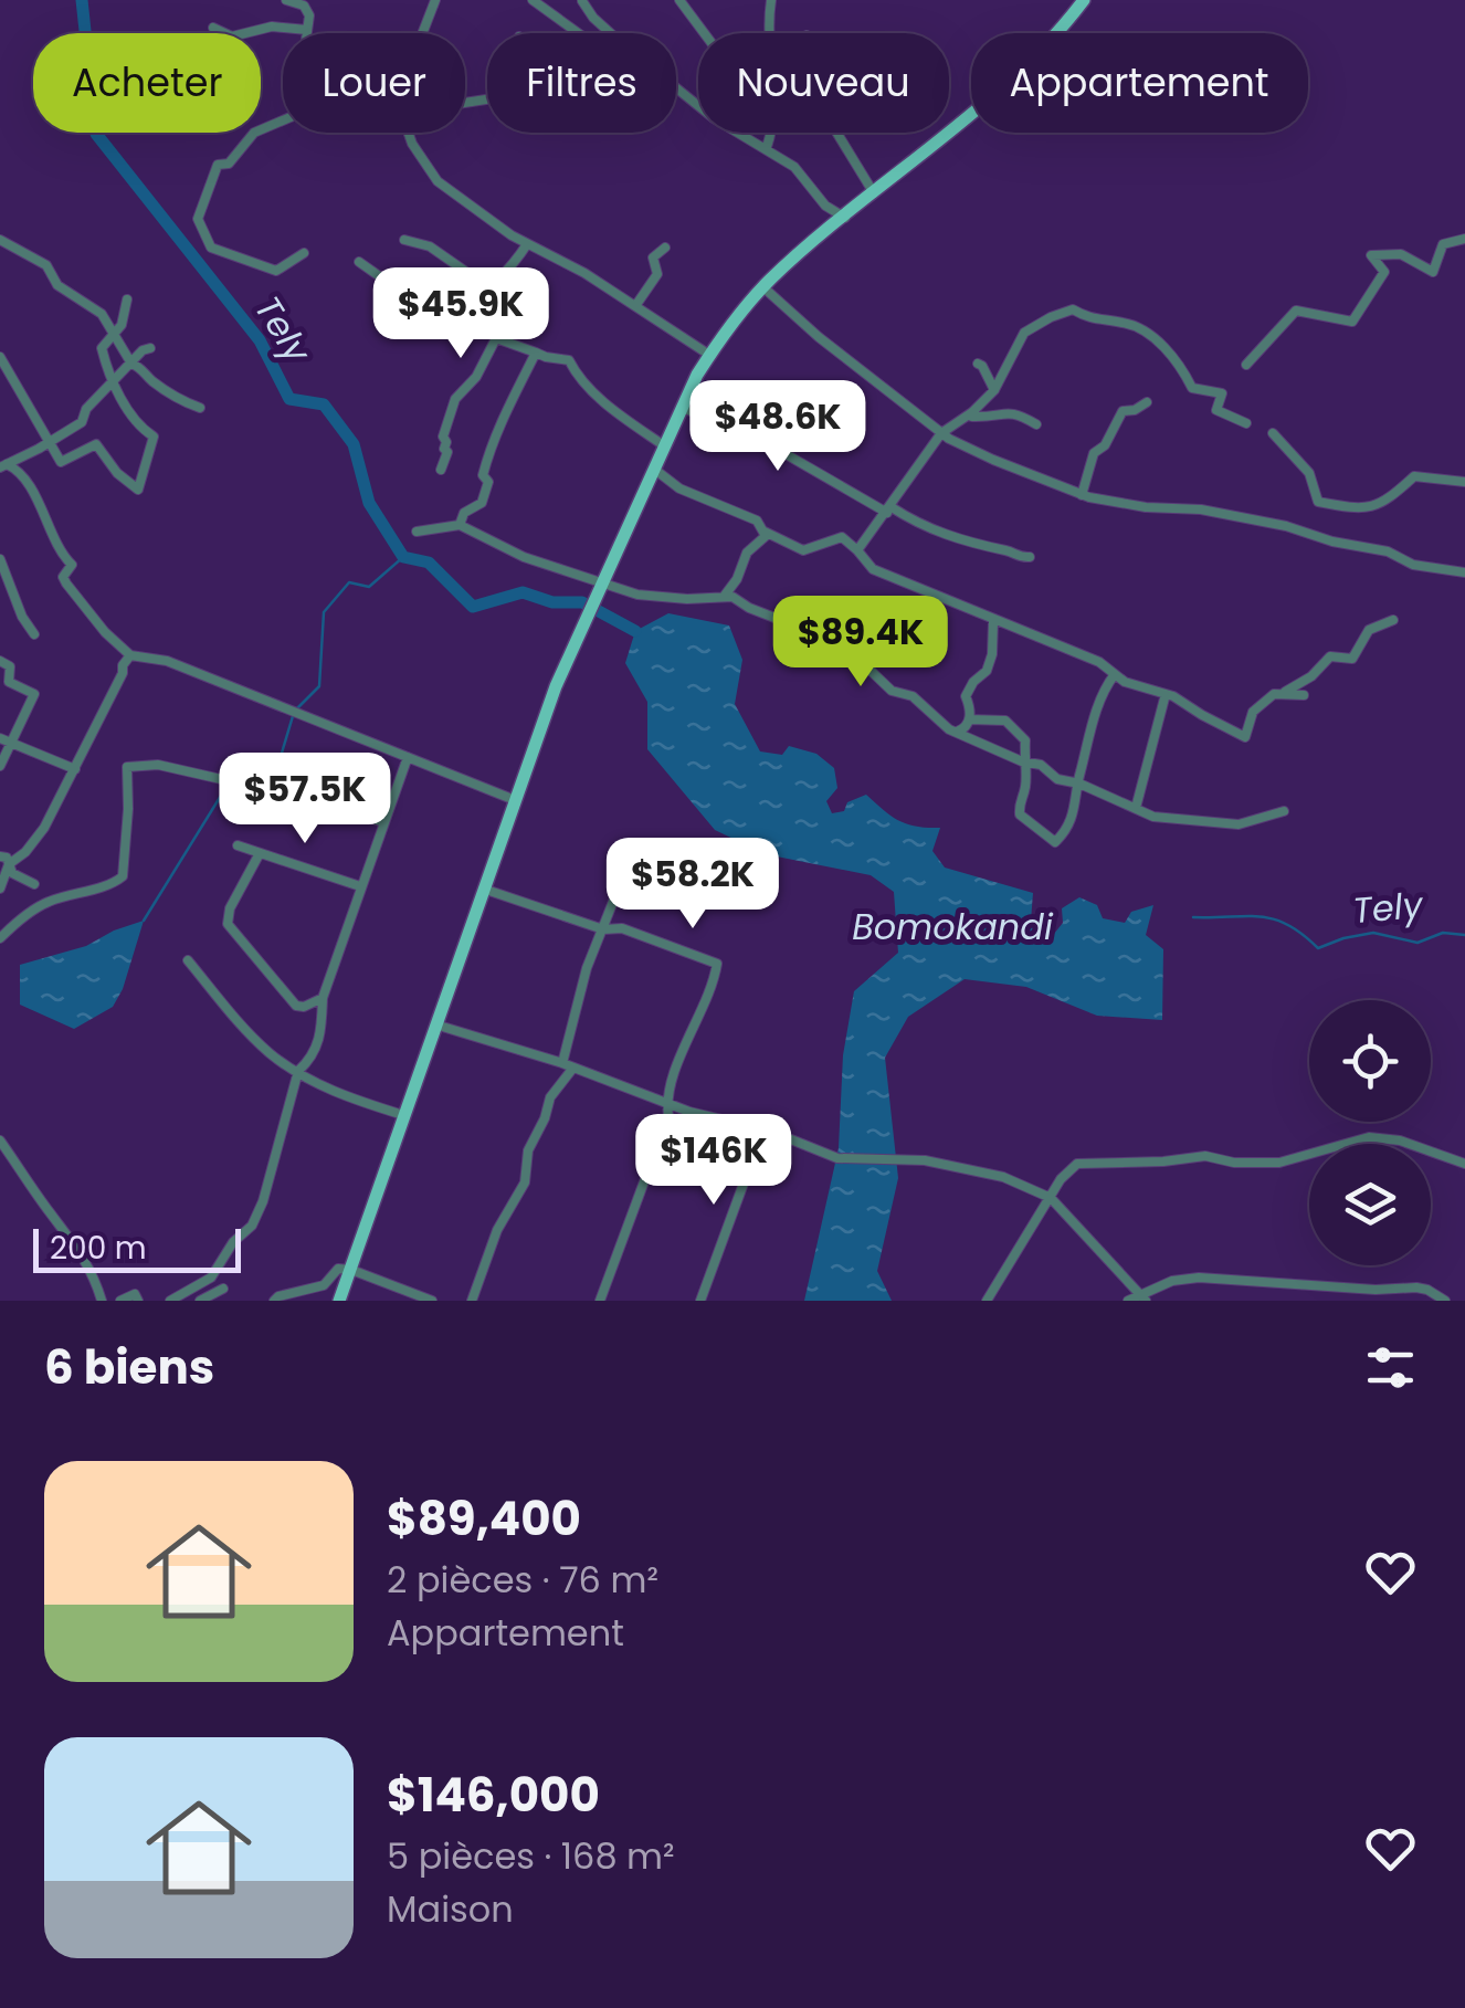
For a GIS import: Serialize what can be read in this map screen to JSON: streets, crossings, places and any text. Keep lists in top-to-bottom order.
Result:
{
  "water": ["Tely", "Bomokandi"],
  "scale_bar": "200 m",
  "page": {
    "chip": [
      "Acheter",
      "Louer",
      "Filtres",
      "Nouveau",
      "Appartement"
    ],
    "price": [
      "$45.9K",
      "$48.6K",
      "$89.4K",
      "$57.5K",
      "$58.2K",
      "$146K"
    ],
    "scale": "200 m",
    "heading": "6 biens",
    "list": [
      {
        "name": "$89,400",
        "note": "2 pièces · 76 m² · Appartement"
      },
      {
        "name": "$146,000",
        "note": "5 pièces · 168 m² · Maison"
      }
    ]
  }
}
